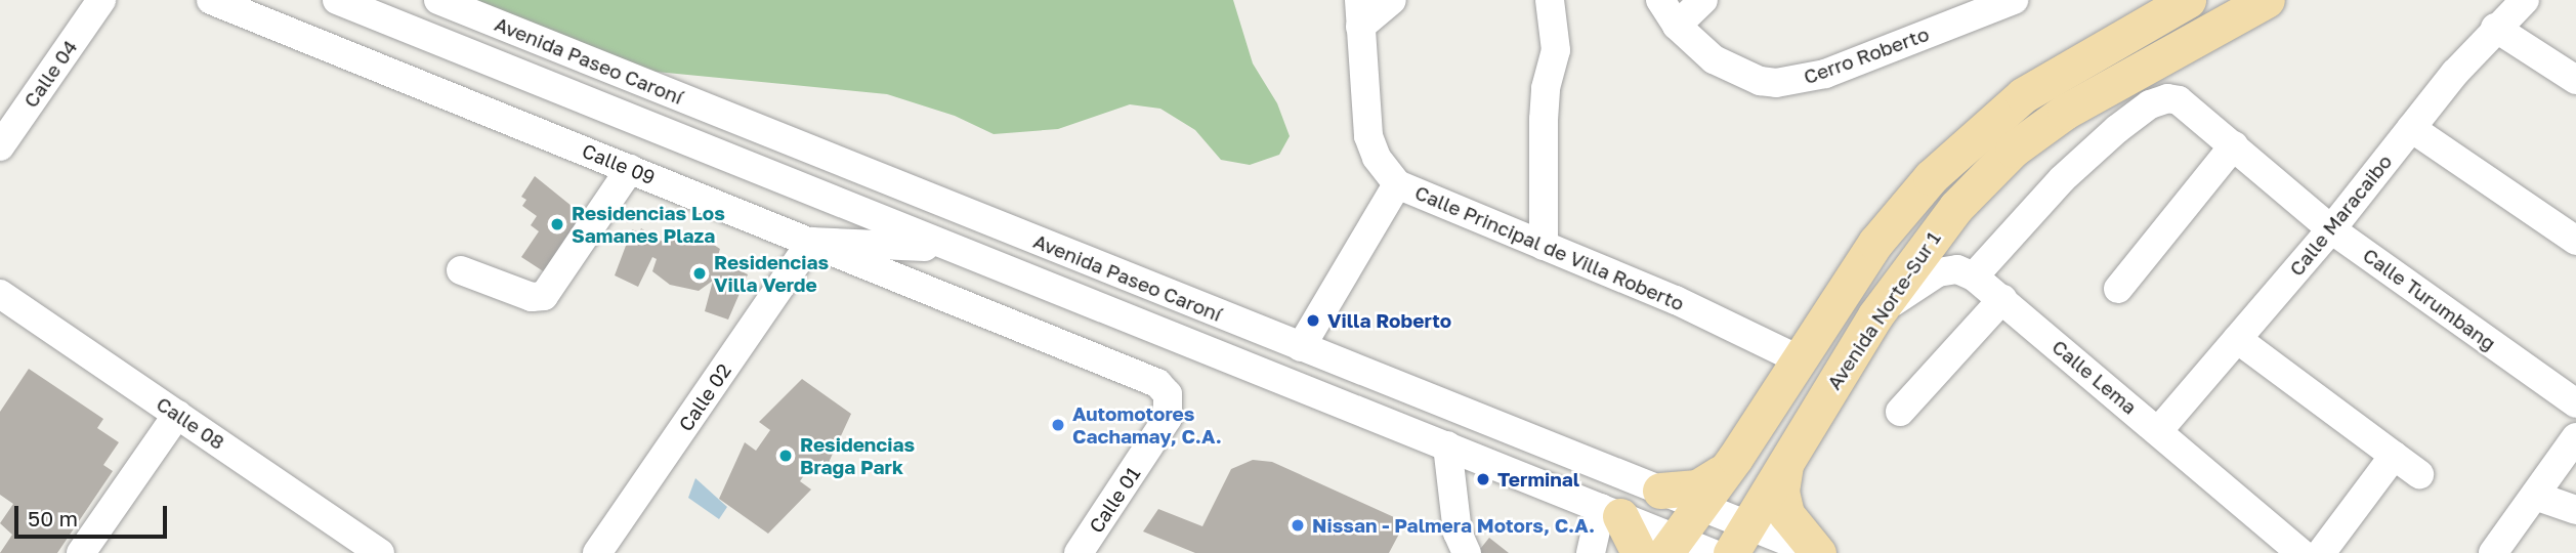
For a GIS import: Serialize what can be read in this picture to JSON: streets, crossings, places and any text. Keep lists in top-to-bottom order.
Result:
{
  "streets": {
    "main road": ["Avenida Norte-Sur 1"],
    "street": [
      "Cerro Roberto",
      "Avenida Paseo Caroní",
      "Calle 04",
      "Calle 09",
      "Calle Maracaibo",
      "Calle Principal de Villa Roberto",
      "Calle Turumbang",
      "Calle Lema",
      "Calle 02",
      "Calle 08",
      "Calle 01"
    ]
  },
  "crossings": [
    ["Avenida Paseo Caroní", "Avenida Norte-Sur 1"],
    ["Calle 09", "Calle 02"],
    ["Calle 09", "Calle 01"],
    ["Calle Maracaibo", "Calle Turumbang"],
    ["Calle Maracaibo", "Calle Lema"],
    ["Calle Turumbang", "Calle Lema"]
  ],
  "places": [
    "Residencias Los Samanes Plaza",
    "Residencias Villa Verde",
    "Villa Roberto",
    "Automotores Cachamay, C.A.",
    "Residencias Braga Park",
    "Terminal",
    "Nissan - Palmera Motors, C.A."
  ],
  "scale_bar": "50 m"
}
